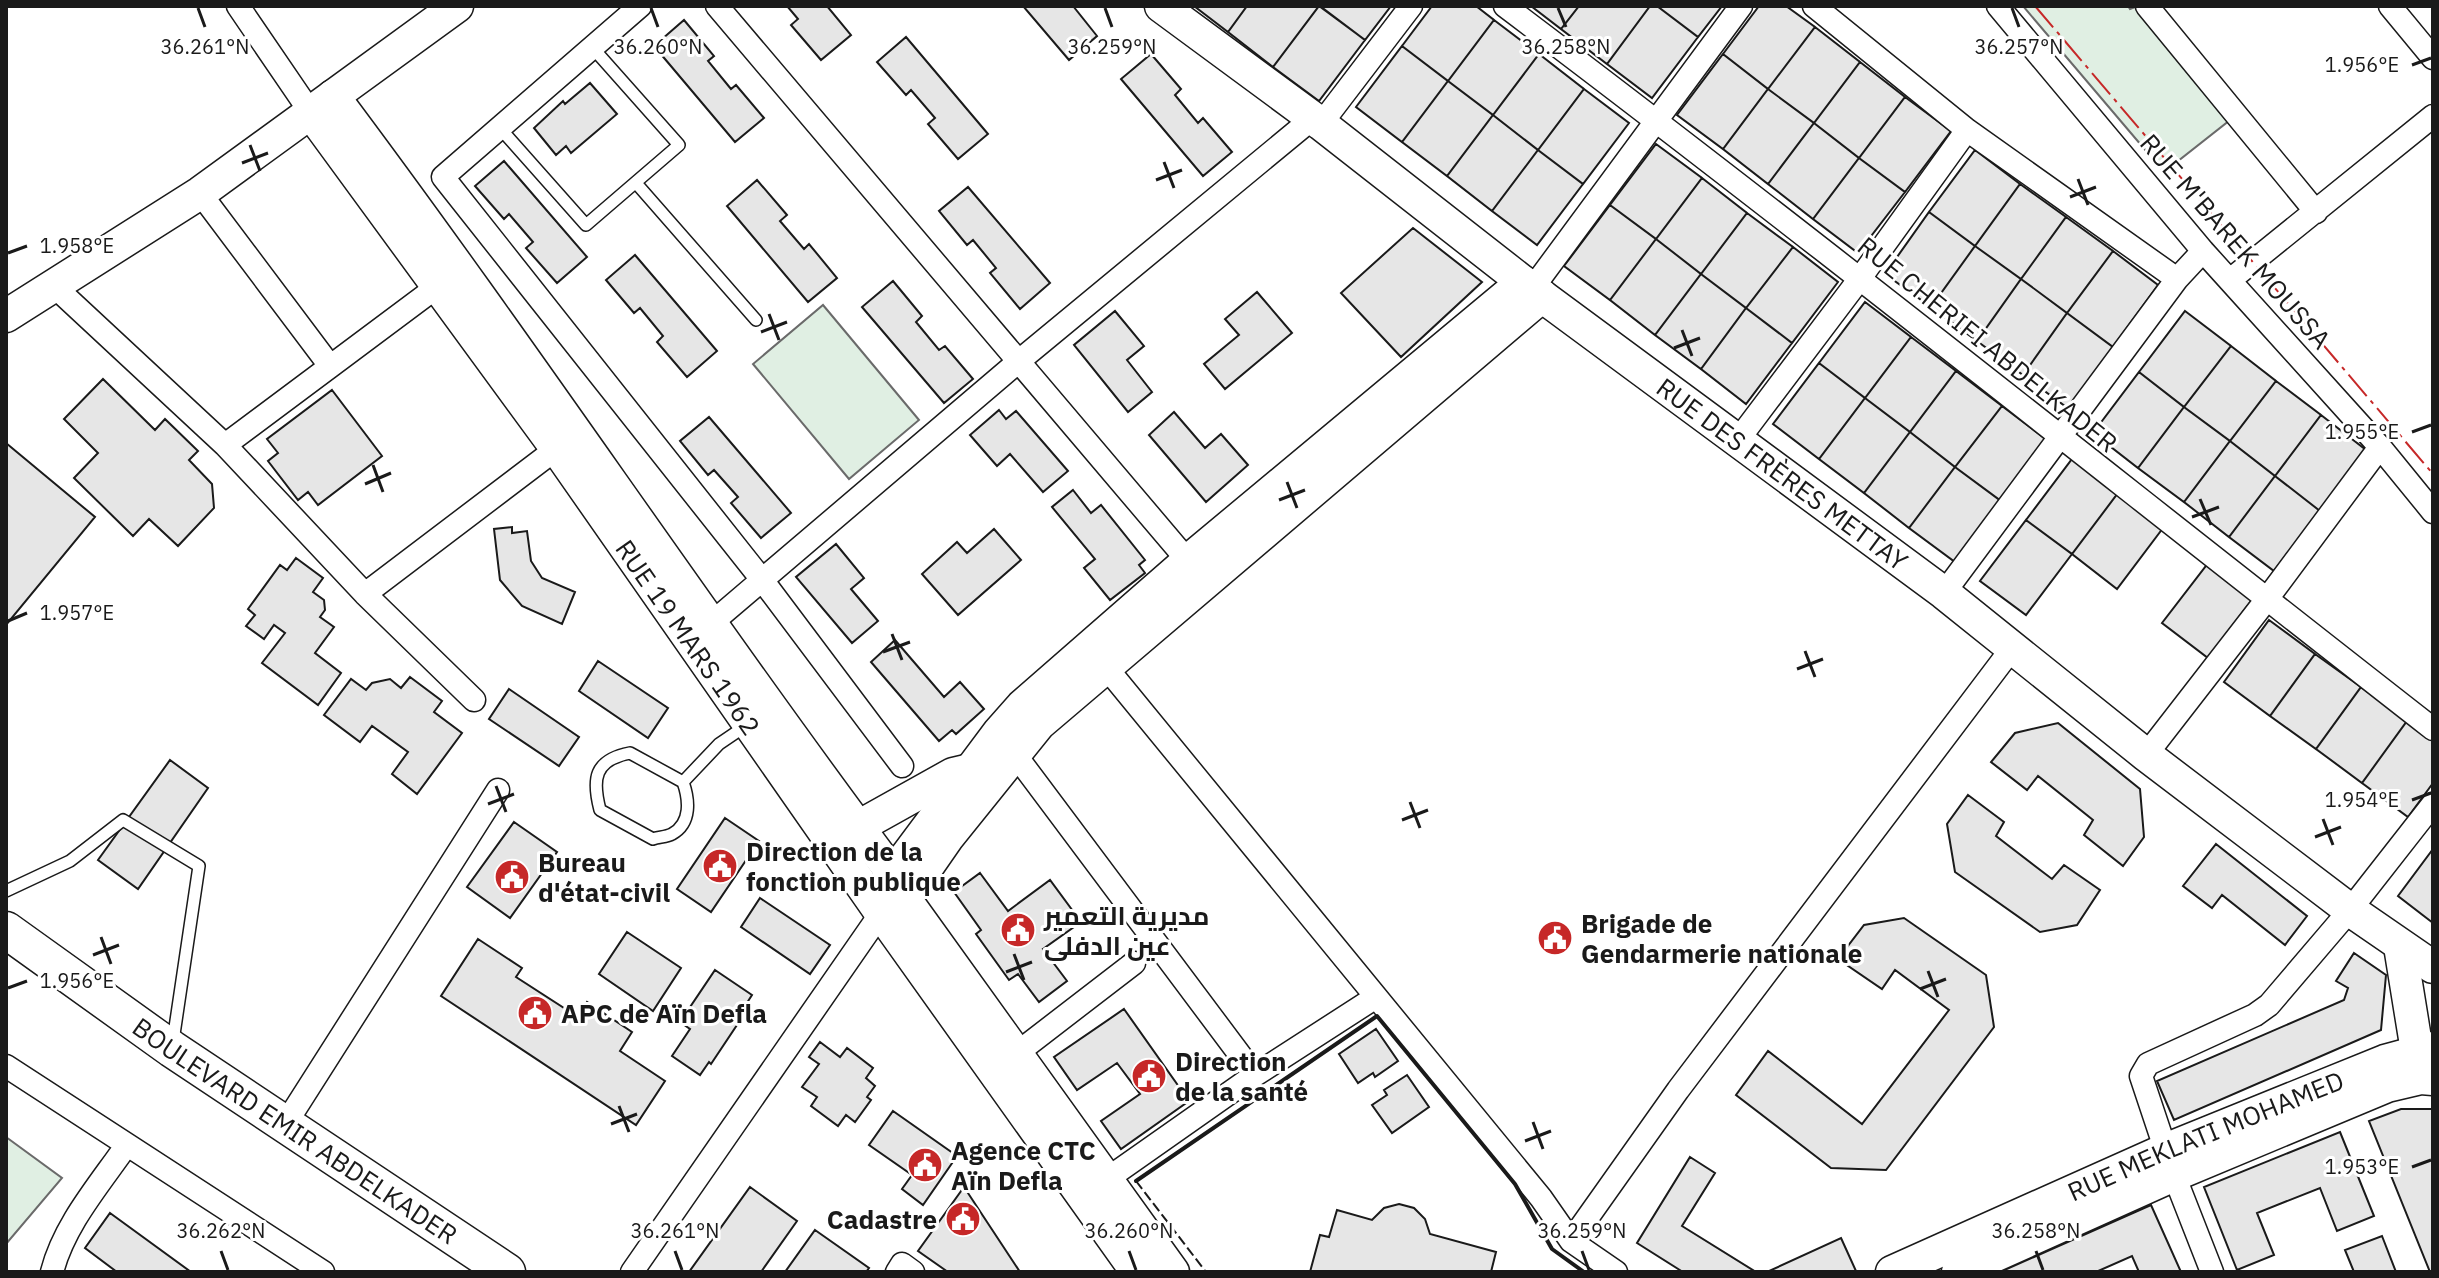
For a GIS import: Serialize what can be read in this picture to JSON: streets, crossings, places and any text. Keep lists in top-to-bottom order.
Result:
{
  "streets": {
    "main road": ["BOULEVARD EMIR ABDELKADER"],
    "street": [
      "RUE M'BAREK MOUSSA",
      "RUE CHERIFI ABDELKADER",
      "RUE DES FRÈRES METTAY",
      "RUE 19 MARS 1962",
      "RUE MEKLATI MOHAMED"
    ]
  },
  "places": {
    "public building": [
      "Direction de la fonction publique",
      "Bureau d'état-civil",
      "مديرية التعمير عين الدفلى",
      "Brigade de Gendarmerie nationale",
      "APC de Aïn Defla",
      "Direction de la santé",
      "Agence CTC Aïn Defla",
      "Cadastre"
    ]
  },
  "coordinates": [
    "36.261°N",
    "36.260°N",
    "36.259°N",
    "36.258°N",
    "36.257°N",
    "1.956°E",
    "1.958°E",
    "1.955°E",
    "1.957°E",
    "1.954°E",
    "1.953°E",
    "36.262°N"
  ]
}
